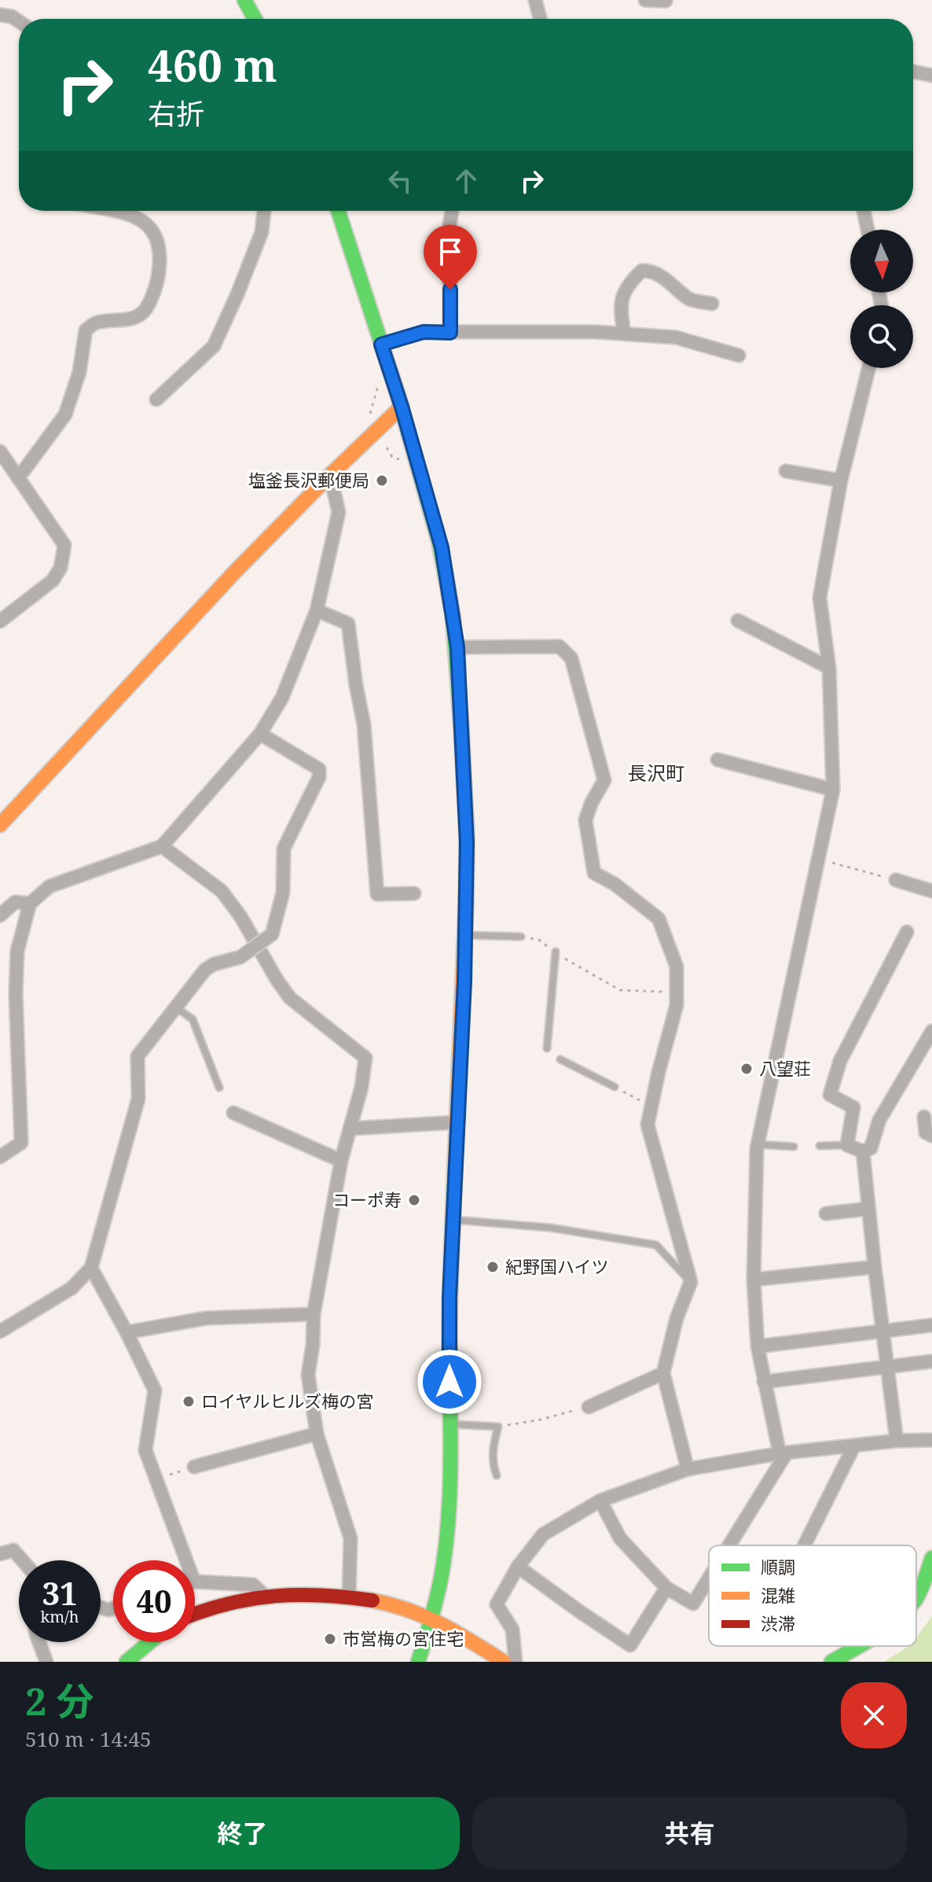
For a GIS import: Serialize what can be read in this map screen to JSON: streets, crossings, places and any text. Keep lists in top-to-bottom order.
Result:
{
  "districts": ["長沢町"],
  "places": [
    "塩釜長沢郵便局",
    "八望荘",
    "コーポ寿",
    "紀野国ハイツ",
    "ロイヤルヒルズ梅の宮",
    "市営梅の宮住宅"
  ],
  "legend": ["順調", "混雑", "渋滞"],
  "north": "bottom",
  "page": {
    "turn": ["460 m", "右折"],
    "speed": "31 km/h",
    "limit": "40",
    "heading": ["2 分", "510 m · 14:45"],
    "buttons": ["終了", "共有"]
  }
}
